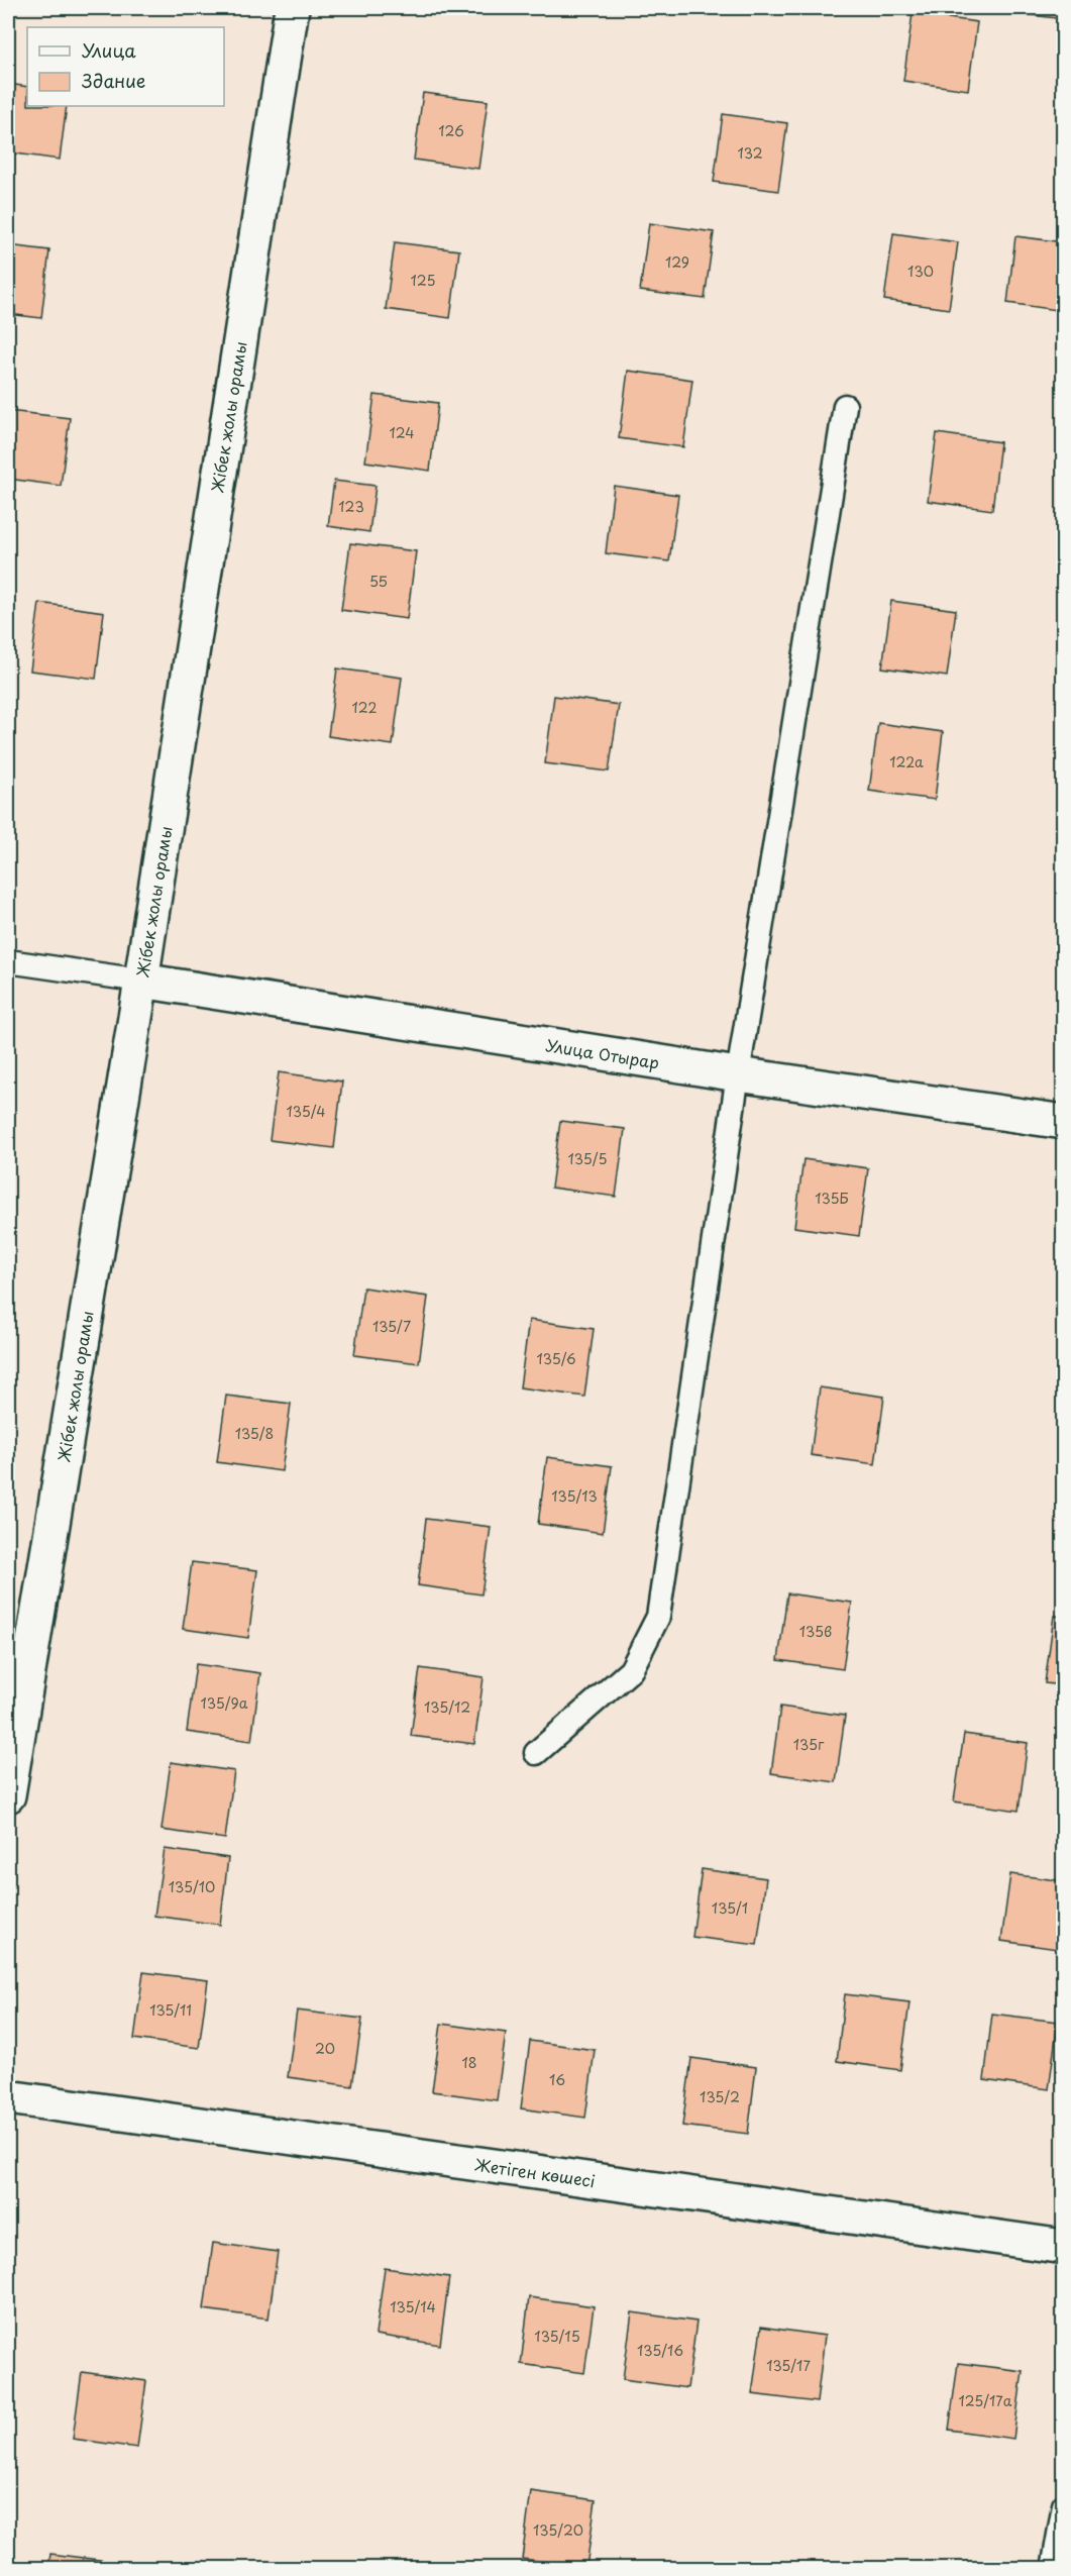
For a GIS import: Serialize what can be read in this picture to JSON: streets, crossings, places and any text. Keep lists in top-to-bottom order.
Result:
{
  "streets": {
    "street": ["Жібек жолы орамы", "Улица Отырар", "Жетіген көшесі"]
  },
  "crossings": [
    ["Жібек жолы орамы", "Улица Отырар"]
  ],
  "house_numbers": [
    "126",
    "132",
    "129",
    "130",
    "125",
    "124",
    "123",
    "55",
    "122",
    "122а",
    "135/4",
    "135/5",
    "135Б",
    "135/7",
    "135/6",
    "135/8",
    "135/13",
    "135в",
    "135/9а",
    "135/12",
    "135г",
    "135/10",
    "135/1",
    "135/11",
    "20",
    "18",
    "16",
    "135/2",
    "135/14",
    "135/15",
    "135/16",
    "135/17",
    "125/17а",
    "135/20"
  ],
  "legend": ["Улица", "Здание"]
}
